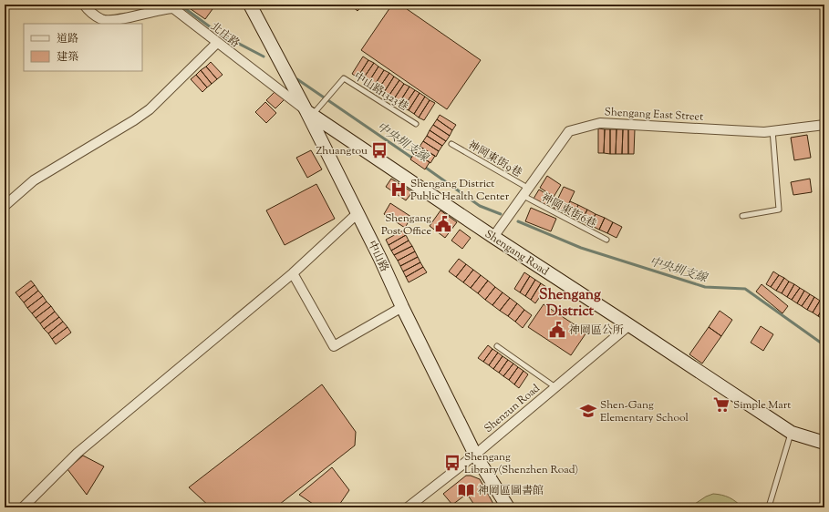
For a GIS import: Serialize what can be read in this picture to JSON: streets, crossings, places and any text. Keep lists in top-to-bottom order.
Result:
{
  "streets": {
    "street": [
      "北庄路",
      "Shengang East Street",
      "Shengang Road",
      "中山路",
      "Shenzun Road"
    ],
    "lane": ["中山路1323巷", "神岡東街9巷", "神岡東街6巷"]
  },
  "crossings": [
    ["北庄路", "中山路1323巷"],
    ["北庄路", "Shengang Road"],
    ["北庄路", "中山路"],
    ["中山路1323巷", "Shengang Road"],
    ["中山路1323巷", "中山路"],
    ["Shengang East Street", "神岡東街9巷"],
    ["Shengang East Street", "神岡東街6巷"],
    ["Shengang East Street", "Shengang Road"],
    ["神岡東街9巷", "神岡東街6巷"],
    ["Shengang Road", "中山路"],
    ["Shengang Road", "Shenzun Road"],
    ["中山路", "Shenzun Road"]
  ],
  "districts": ["Shengang District"],
  "water": ["中央圳支線"],
  "places": {
    "bus stop": ["Zhuangtou", "Shengang Library(Shenzhen Road)"],
    "hospital": ["Shengang District Public Health Center"],
    "public building": ["Shengang Post Office", "神岡區公所"],
    "supermarket": ["Simple Mart"],
    "school or university": ["Shen-Gang Elementary School"],
    "library": ["神岡區圖書館"]
  },
  "legend": ["道路", "建築"]
}
